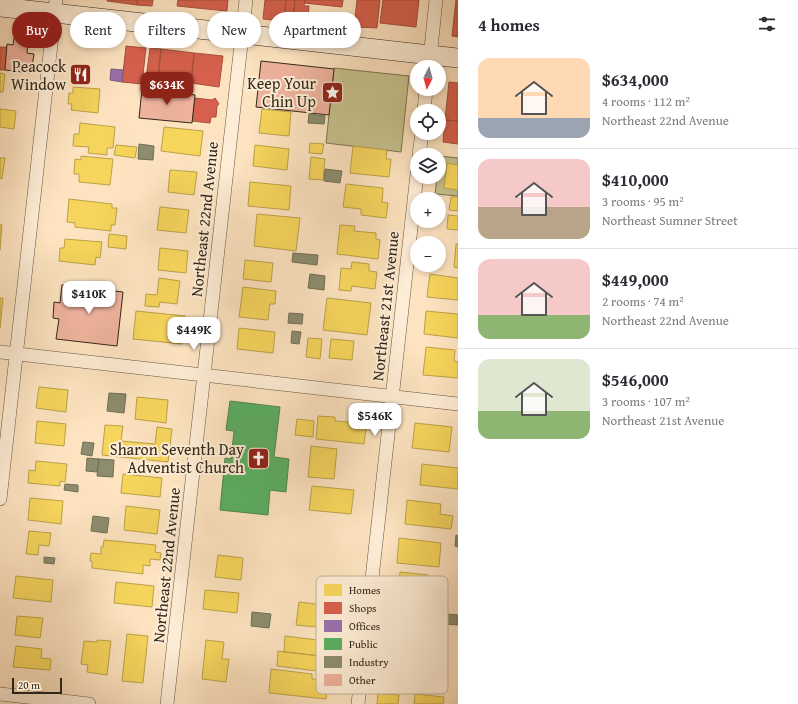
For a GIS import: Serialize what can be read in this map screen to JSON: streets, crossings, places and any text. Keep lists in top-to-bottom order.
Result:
{
  "streets": {
    "street": ["Northeast 22nd Avenue", "Northeast 21st Avenue"]
  },
  "places": {
    "restaurant": ["Peacock Window"],
    "place": ["Keep Your Chin Up"],
    "church": ["Sharon Seventh Day Adventist Church"]
  },
  "legend": [
    "Homes",
    "Shops",
    "Offices",
    "Public",
    "Industry",
    "Other"
  ],
  "scale_bar": "20 m",
  "north": "bottom",
  "page": {
    "heading": "4 homes",
    "chip": [
      "Buy",
      "Rent",
      "Filters",
      "New",
      "Apartment"
    ],
    "list": [
      {
        "name": "$634,000",
        "note": "4 rooms · 112 m² · Northeast 22nd Avenue"
      },
      {
        "name": "$410,000",
        "note": "3 rooms · 95 m² · Northeast Sumner Street"
      },
      {
        "name": "$449,000",
        "note": "2 rooms · 74 m² · Northeast 22nd Avenue"
      },
      {
        "name": "$546,000",
        "note": "3 rooms · 107 m² · Northeast 21st Avenue"
      }
    ],
    "map_buttons": ["+", "−"],
    "price": [
      "$634K",
      "$410K",
      "$449K",
      "$546K"
    ],
    "scale": "20 m"
  }
}
